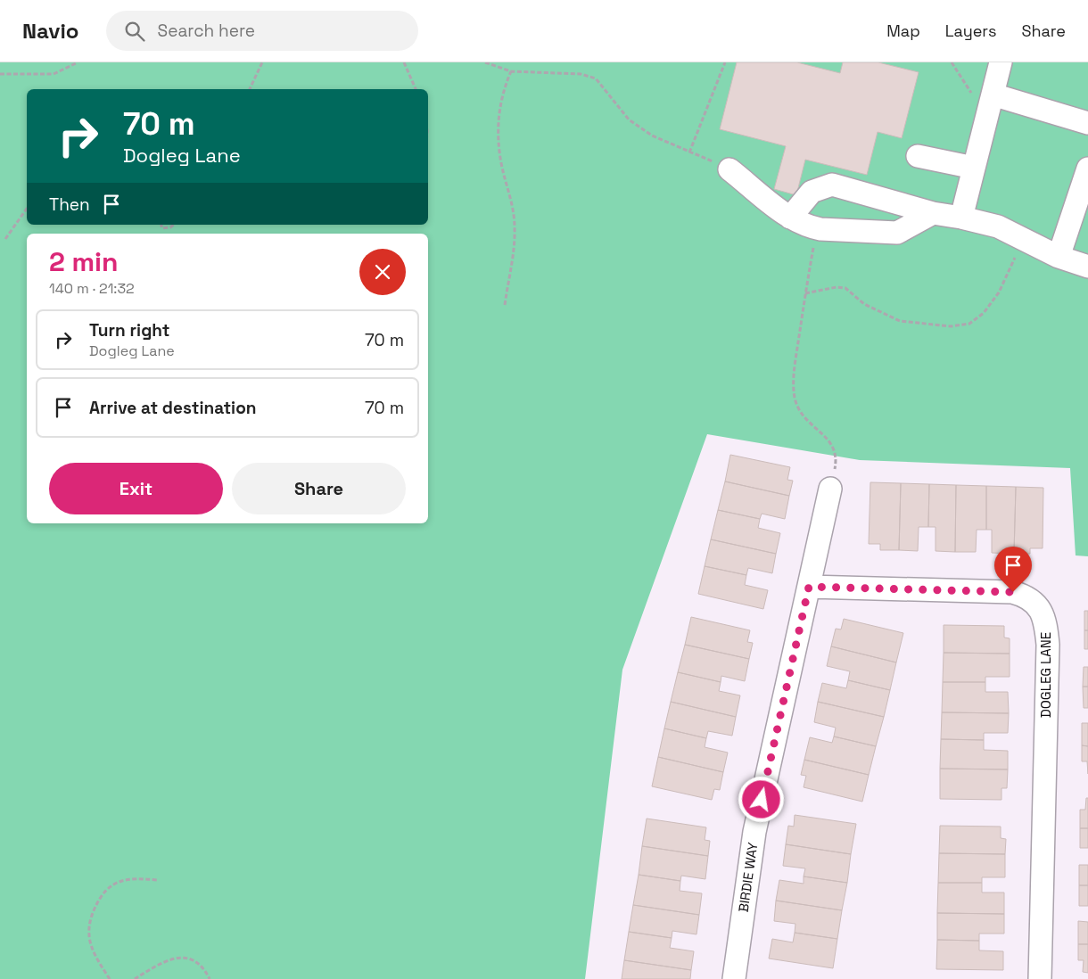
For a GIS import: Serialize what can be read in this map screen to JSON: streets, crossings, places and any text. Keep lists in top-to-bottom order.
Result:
{
  "streets": {
    "street": ["DOGLEG LANE", "BIRDIE WAY"]
  },
  "crossings": [
    ["DOGLEG LANE", "BIRDIE WAY"]
  ],
  "page": {
    "header": "Navio",
    "search": "Search here",
    "nav": ["Map", "Layers", "Share"],
    "turn": ["70 m", "Dogleg Lane"],
    "then": "Then",
    "heading": ["2 min", "140 m · 21:32"],
    "list": [
      {
        "name": "Turn right",
        "note": "Dogleg Lane",
        "value": "70 m"
      },
      {
        "name": "Arrive at destination",
        "value": "70 m"
      }
    ],
    "buttons": ["Exit", "Share"]
  }
}
